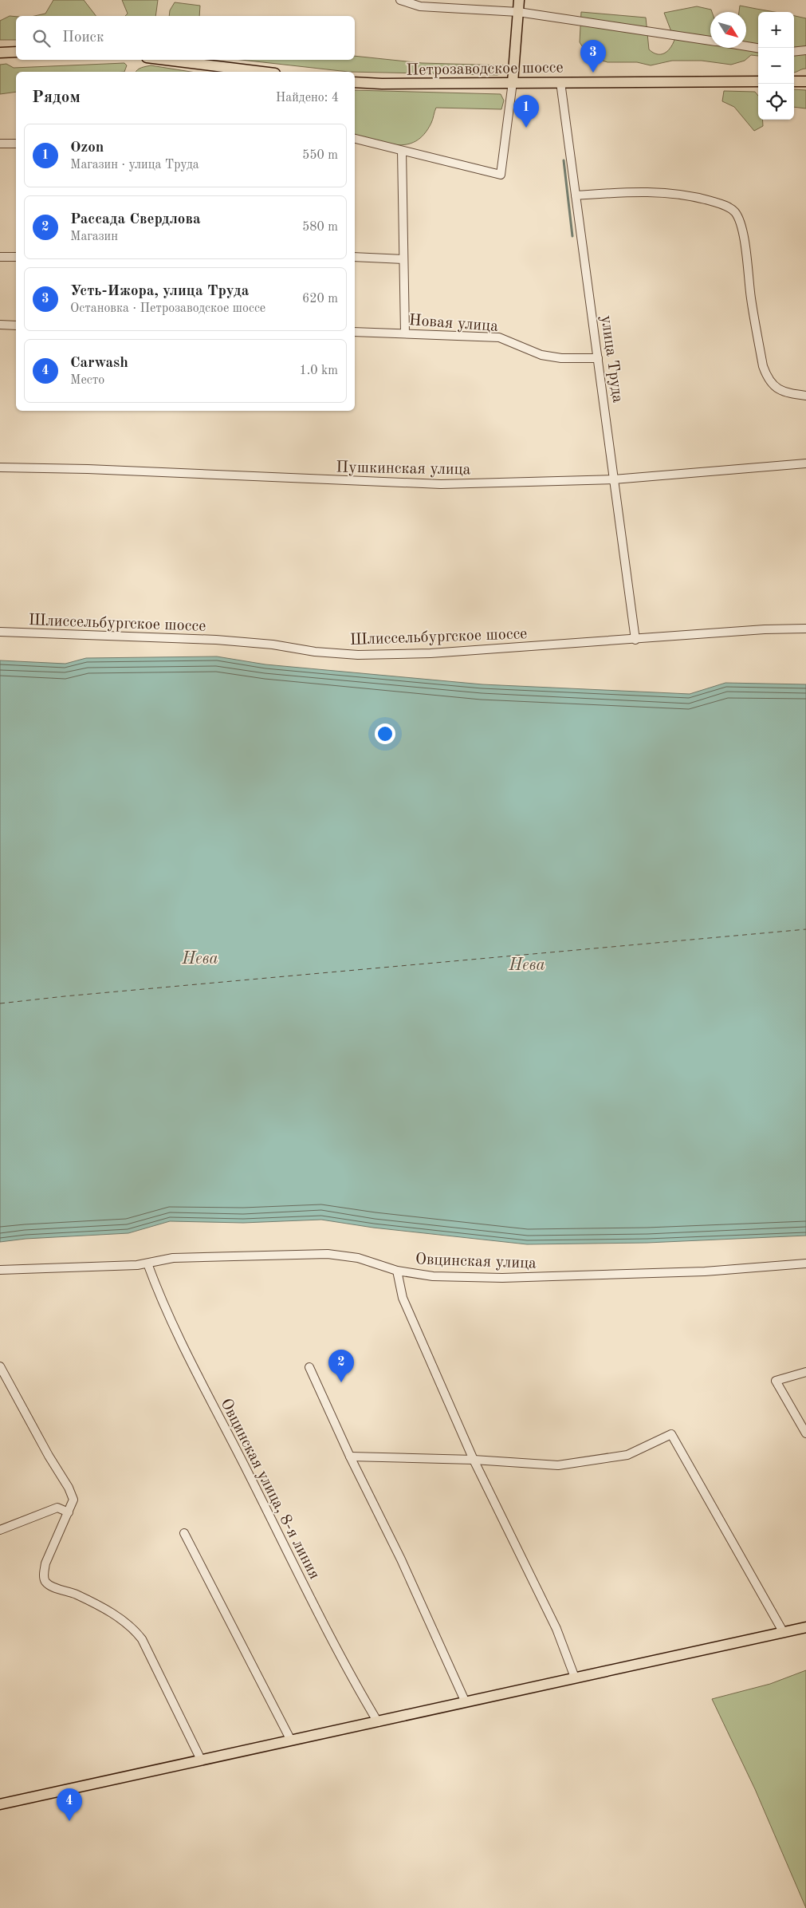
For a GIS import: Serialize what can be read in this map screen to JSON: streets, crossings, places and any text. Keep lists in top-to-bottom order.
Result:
{
  "streets": {
    "main road": ["Петрозаводское шоссе"],
    "street": [
      "Новая улица",
      "улица Труда",
      "Пушкинская улица",
      "Шлиссельбургское шоссе",
      "Овцинская улица",
      "Овцинская улица, 8-я линия"
    ]
  },
  "crossings": [
    ["Петрозаводское шоссе", "улица Труда"],
    ["Новая улица", "улица Труда"],
    ["улица Труда", "Пушкинская улица"],
    ["улица Труда", "Шлиссельбургское шоссе"],
    ["Овцинская улица", "Овцинская улица, 8-я линия"]
  ],
  "water": ["Нева"],
  "north": "bottom right",
  "page": {
    "map_buttons": ["+", "−"],
    "search": "Поиск",
    "pins": [
      "3",
      "1",
      "2",
      "4"
    ],
    "heading": ["Рядом", "Найдено: 4"],
    "list": [
      {
        "mark": "1",
        "name": "Ozon",
        "note": "Магазин · улица Труда",
        "value": "550 m"
      },
      {
        "mark": "2",
        "name": "Рассада Свердлова",
        "note": "Магазин",
        "value": "580 m"
      },
      {
        "mark": "3",
        "name": "Усть-Ижора, улица Труда",
        "note": "Остановка · Петрозаводское шоссе",
        "value": "620 m"
      },
      {
        "mark": "4",
        "name": "Carwash",
        "note": "Место",
        "value": "1.0 km"
      }
    ]
  }
}
